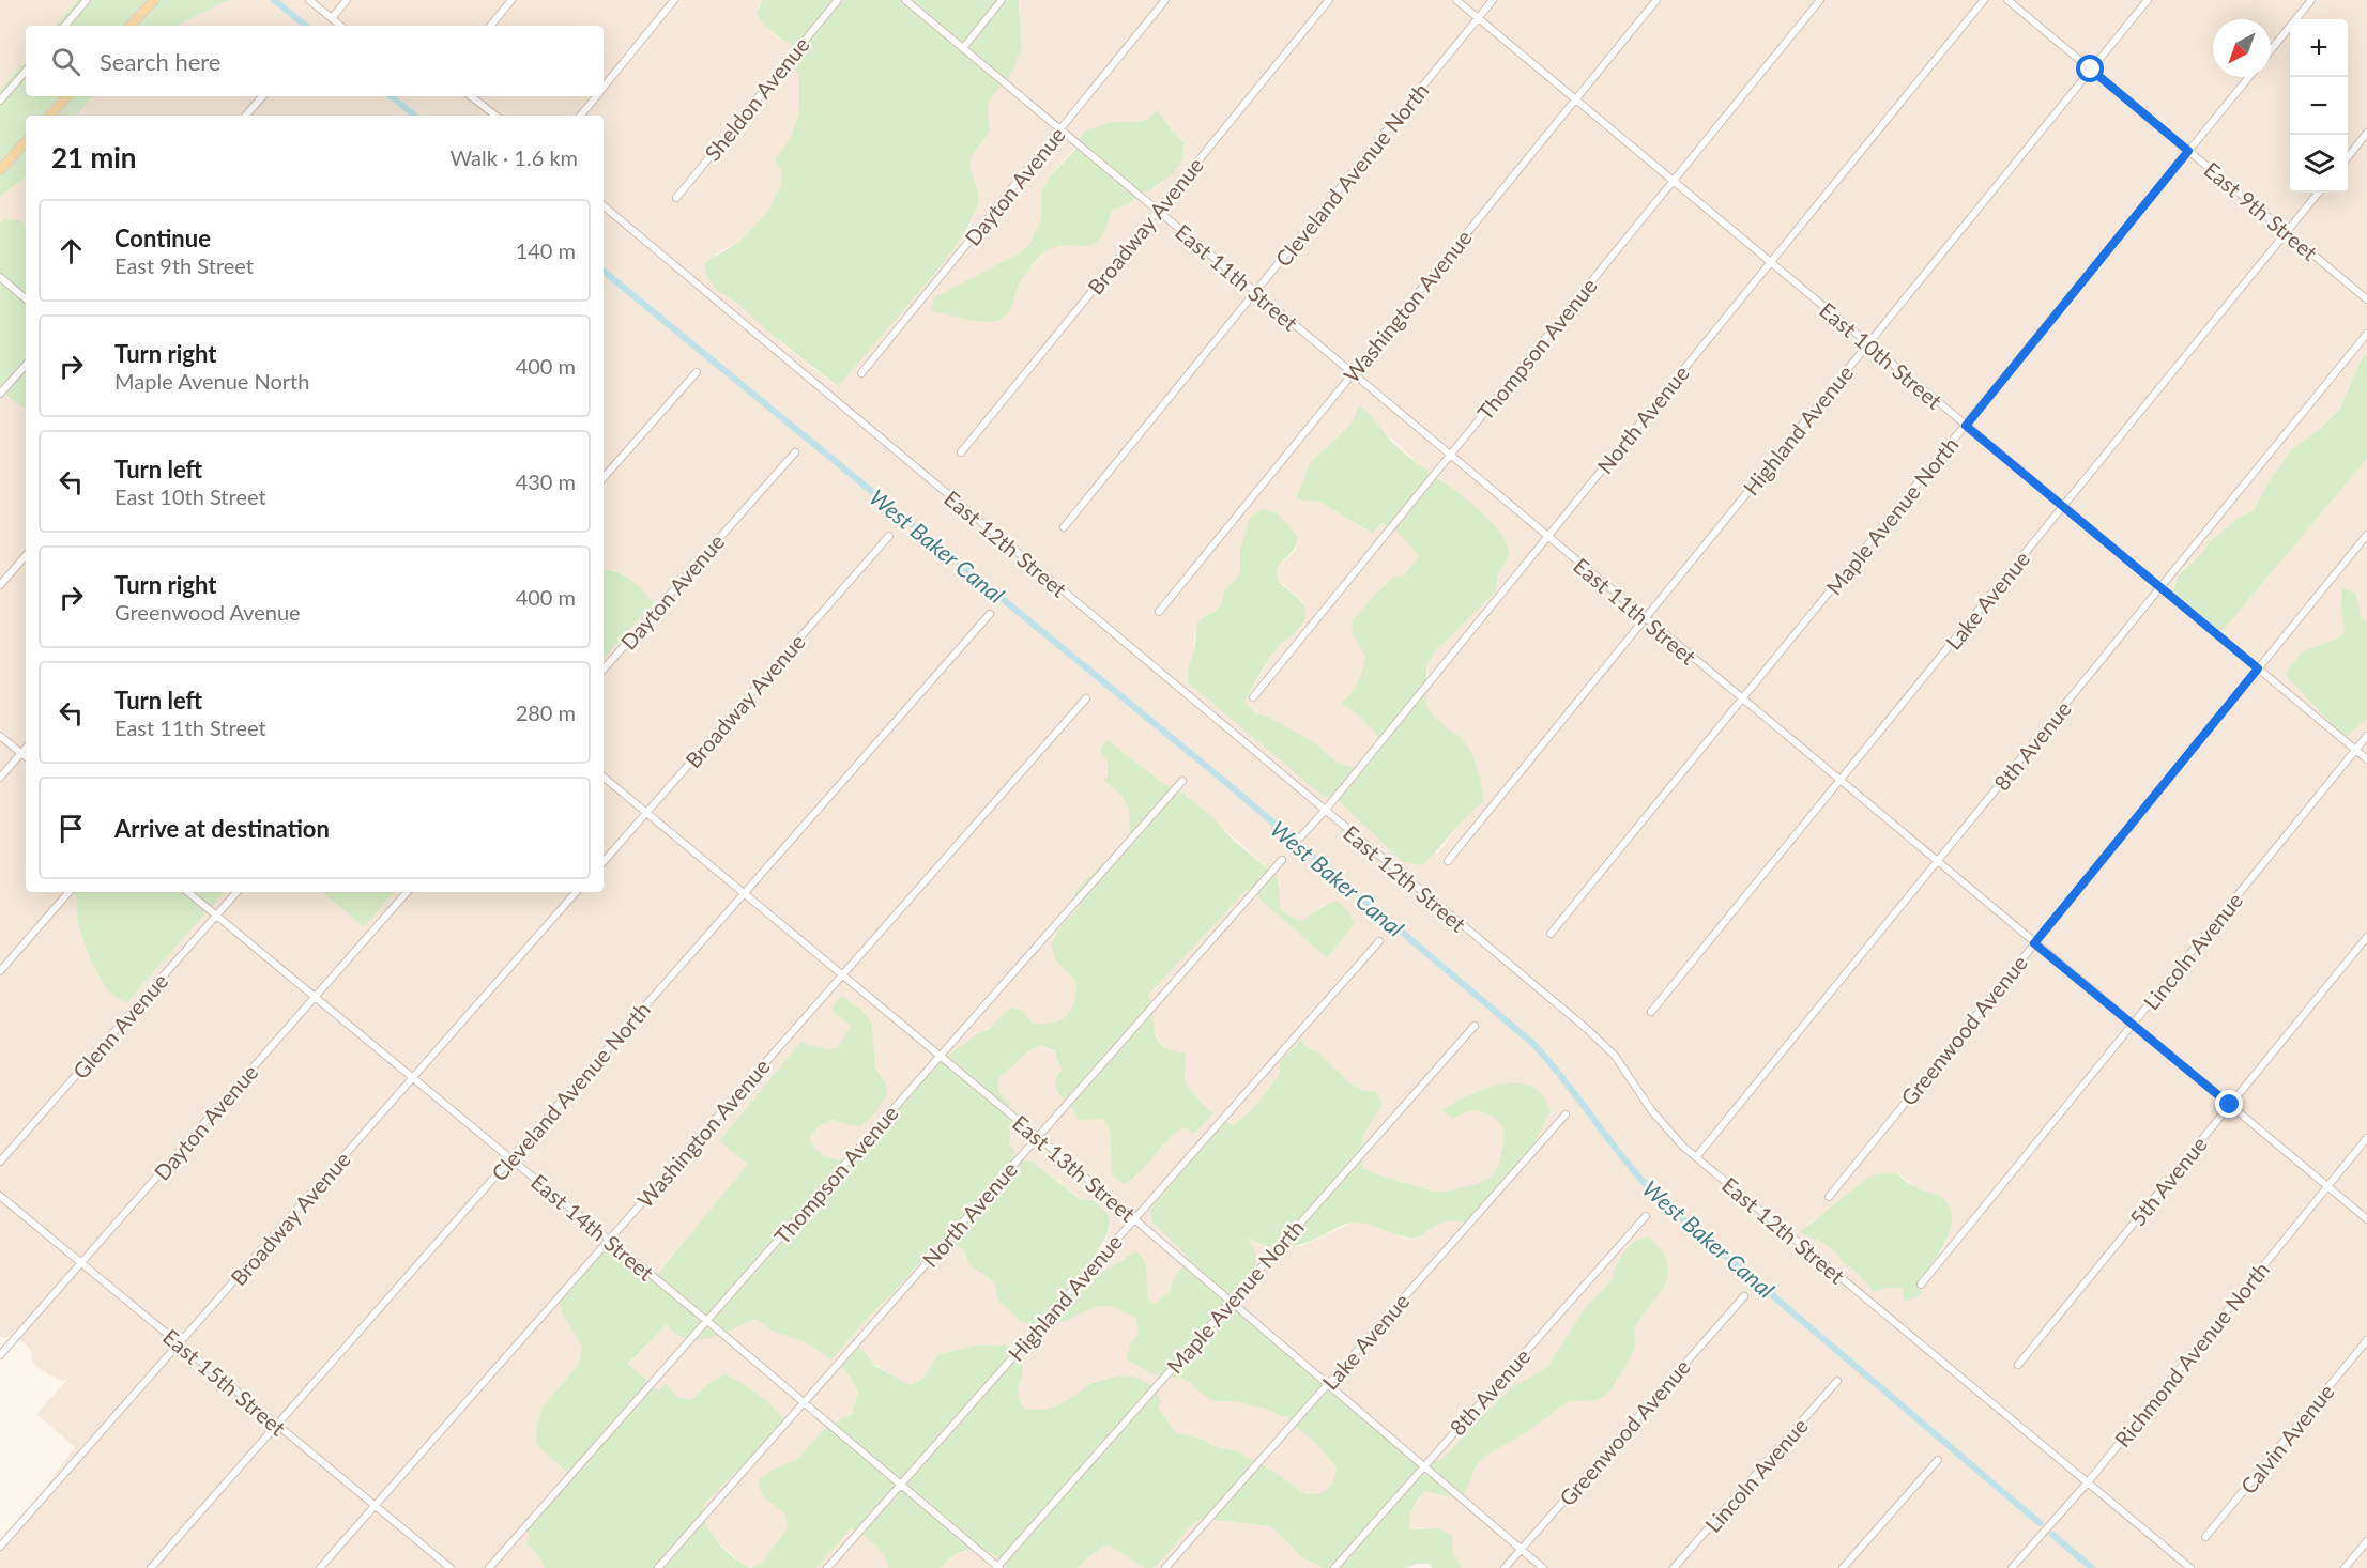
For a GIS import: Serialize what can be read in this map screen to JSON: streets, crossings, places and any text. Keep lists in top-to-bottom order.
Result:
{
  "streets": {
    "street": [
      "Sheldon Avenue",
      "Cleveland Avenue North",
      "Dayton Avenue",
      "East 9th Street",
      "Broadway Avenue",
      "East 11th Street",
      "Washington Avenue",
      "Thompson Avenue",
      "East 10th Street",
      "North Avenue",
      "Highland Avenue",
      "Maple Avenue North",
      "East 12th Street",
      "Lake Avenue",
      "8th Avenue",
      "Lincoln Avenue",
      "Glenn Avenue",
      "Greenwood Avenue",
      "East 13th Street",
      "5th Avenue",
      "East 14th Street",
      "Richmond Avenue North",
      "East 15th Street",
      "Calvin Avenue"
    ]
  },
  "crossings": [
    ["Cleveland Avenue North", "East 11th Street"],
    ["Cleveland Avenue North", "East 10th Street"],
    ["Cleveland Avenue North", "East 13th Street"],
    ["Cleveland Avenue North", "East 14th Street"],
    ["Cleveland Avenue North", "East 15th Street"],
    ["Dayton Avenue", "East 11th Street"],
    ["Dayton Avenue", "East 14th Street"],
    ["Dayton Avenue", "East 15th Street"],
    ["East 9th Street", "Highland Avenue"],
    ["East 9th Street", "Maple Avenue North"],
    ["East 9th Street", "Lake Avenue"],
    ["Broadway Avenue", "East 11th Street"],
    ["Broadway Avenue", "East 13th Street"],
    ["Broadway Avenue", "East 14th Street"],
    ["Broadway Avenue", "East 15th Street"],
    ["East 11th Street", "Washington Avenue"],
    ["East 11th Street", "Thompson Avenue"],
    ["East 11th Street", "North Avenue"],
    ["East 11th Street", "Highland Avenue"],
    ["East 11th Street", "Maple Avenue North"],
    ["East 11th Street", "Lake Avenue"],
    ["East 11th Street", "8th Avenue"],
    ["East 11th Street", "Lincoln Avenue"],
    ["East 11th Street", "Greenwood Avenue"],
    ["East 11th Street", "5th Avenue"],
    ["East 11th Street", "Richmond Avenue North"],
    ["Washington Avenue", "East 10th Street"],
    ["Washington Avenue", "East 13th Street"],
    ["Washington Avenue", "East 14th Street"],
    ["Washington Avenue", "East 15th Street"],
    ["Thompson Avenue", "East 10th Street"],
    ["Thompson Avenue", "East 13th Street"],
    ["Thompson Avenue", "East 14th Street"],
    ["East 10th Street", "North Avenue"],
    ["East 10th Street", "Highland Avenue"],
    ["East 10th Street", "Maple Avenue North"],
    ["East 10th Street", "Lake Avenue"],
    ["East 10th Street", "8th Avenue"],
    ["East 10th Street", "Lincoln Avenue"],
    ["East 10th Street", "Greenwood Avenue"],
    ["North Avenue", "East 12th Street"],
    ["North Avenue", "East 13th Street"],
    ["North Avenue", "East 14th Street"],
    ["Highland Avenue", "East 13th Street"],
    ["Highland Avenue", "East 14th Street"],
    ["Maple Avenue North", "East 13th Street"],
    ["Maple Avenue North", "East 14th Street"],
    ["East 12th Street", "8th Avenue"],
    ["East 12th Street", "Richmond Avenue North"],
    ["Lake Avenue", "East 13th Street"],
    ["8th Avenue", "East 13th Street"],
    ["Glenn Avenue", "East 14th Street"],
    ["Greenwood Avenue", "East 13th Street"]
  ],
  "water": ["West Baker Canal"],
  "north": "bottom left",
  "page": {
    "map_buttons": ["+", "−"],
    "search": "Search here",
    "heading": ["21 min", "Walk · 1.6 km"],
    "list": [
      ["Continue", "East 9th Street", "140 m"],
      ["Turn right", "Maple Avenue North", "400 m"],
      ["Turn left", "East 10th Street", "430 m"],
      ["Turn right", "Greenwood Avenue", "400 m"],
      ["Turn left", "East 11th Street", "280 m"],
      "Arrive at destination"
    ]
  }
}
